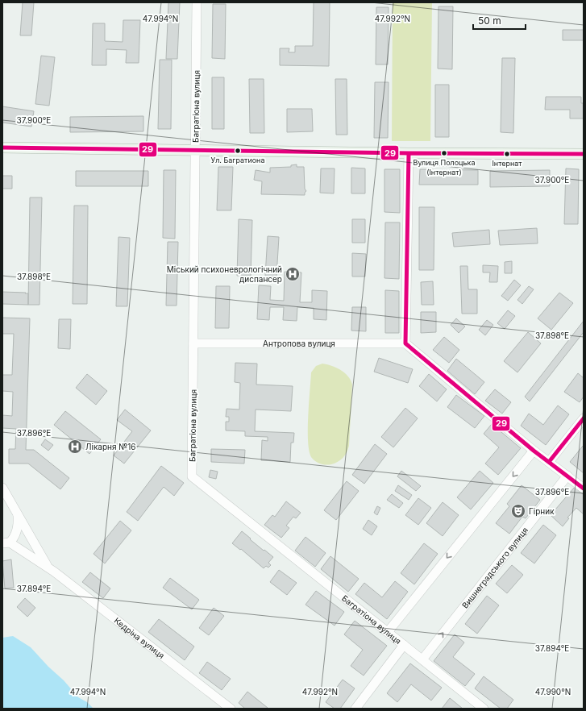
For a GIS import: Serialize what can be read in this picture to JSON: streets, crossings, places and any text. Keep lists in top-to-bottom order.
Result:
{
  "streets": {
    "street": [
      "Багратіона вулиця",
      "Антропова вулиця",
      "Вишнеградського вулиця",
      "Кедріна вулиця"
    ]
  },
  "crossings": [
    ["Багратіона вулиця", "Антропова вулиця"],
    ["Багратіона вулиця", "Вишнеградського вулиця"]
  ],
  "places": {
    "other": ["Ул. Багратиона", "Вулиця Полоцька (Інтернат)", "Інтернат"],
    "hospital": ["Міський психоневрологічний диспансер", "Лікарня №16"],
    "theatre": ["Гірник"]
  },
  "lines": ["transit line 29"],
  "scale_bar": "50 m",
  "coordinates": [
    "47.994°N",
    "47.992°N",
    "37.900°E",
    "37.898°E",
    "37.896°E",
    "37.894°E",
    "47.990°N"
  ]
}
